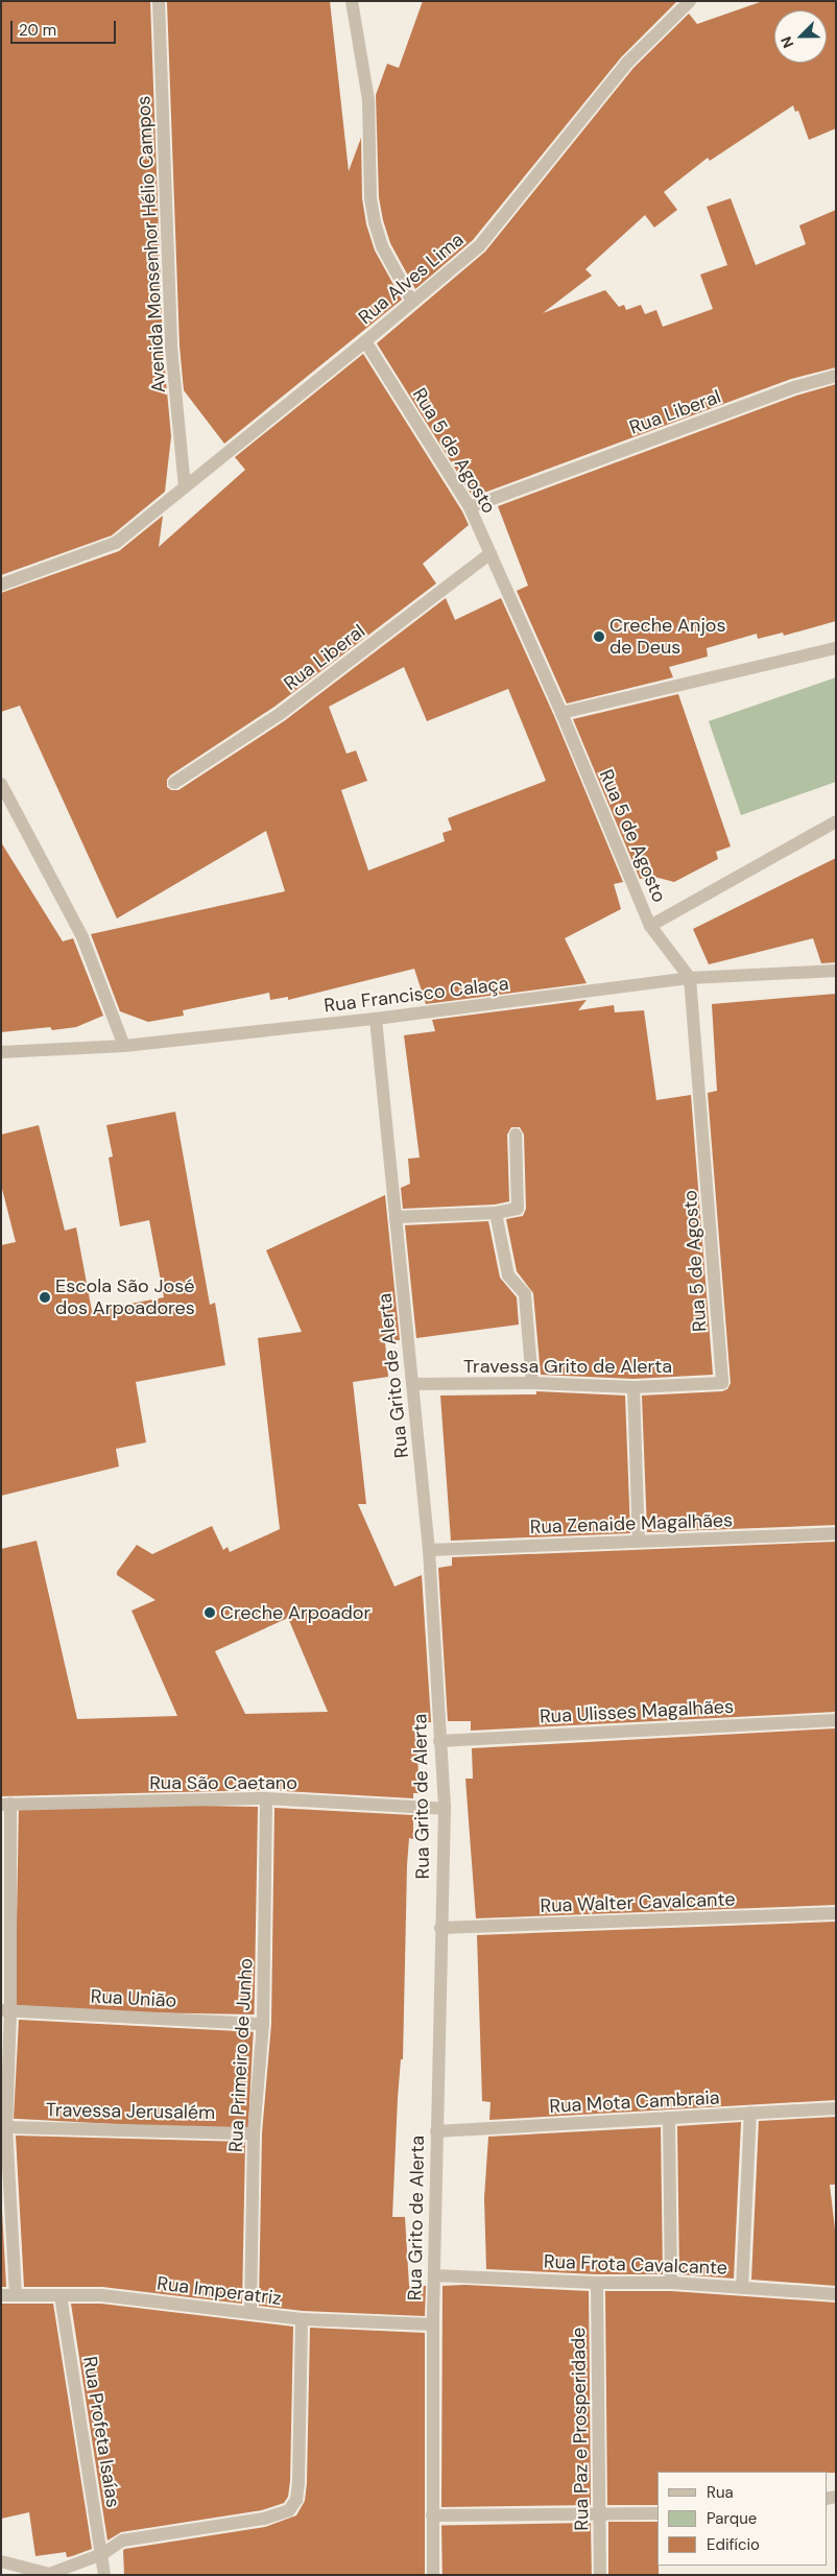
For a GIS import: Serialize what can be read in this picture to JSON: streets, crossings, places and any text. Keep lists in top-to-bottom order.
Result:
{
  "streets": {
    "street": [
      "Avenida Monsenhor Hélio Campos",
      "Rua Alves Lima",
      "Rua Liberal",
      "Rua 5 de Agosto",
      "Rua Francisco Calaça",
      "Travessa Grito de Alerta",
      "Rua Grito de Alerta",
      "Rua Zenaide Magalhães",
      "Rua Ulisses Magalhães",
      "Rua São Caetano",
      "Rua Walter Cavalcante",
      "Rua União",
      "Rua Primeiro de Junho",
      "Rua Mota Cambraia",
      "Travessa Jerusalém",
      "Rua Frota Cavalcante",
      "Rua Imperatriz",
      "Rua Paz e Prosperidade",
      "Rua Profeta Isaías"
    ]
  },
  "crossings": [
    ["Avenida Monsenhor Hélio Campos", "Rua Alves Lima"],
    ["Rua Alves Lima", "Rua 5 de Agosto"],
    ["Rua Liberal", "Rua 5 de Agosto"],
    ["Rua 5 de Agosto", "Rua Francisco Calaça"],
    ["Rua 5 de Agosto", "Travessa Grito de Alerta"],
    ["Rua Francisco Calaça", "Rua Grito de Alerta"],
    ["Travessa Grito de Alerta", "Rua Grito de Alerta"],
    ["Rua Grito de Alerta", "Rua Zenaide Magalhães"],
    ["Rua Grito de Alerta", "Rua Ulisses Magalhães"],
    ["Rua Grito de Alerta", "Rua São Caetano"],
    ["Rua Grito de Alerta", "Rua Walter Cavalcante"],
    ["Rua Grito de Alerta", "Rua Mota Cambraia"],
    ["Rua Grito de Alerta", "Rua Frota Cavalcante"],
    ["Rua Grito de Alerta", "Rua Imperatriz"],
    ["Rua São Caetano", "Rua Primeiro de Junho"],
    ["Rua União", "Rua Primeiro de Junho"],
    ["Rua Primeiro de Junho", "Travessa Jerusalém"],
    ["Rua Primeiro de Junho", "Rua Imperatriz"],
    ["Rua Frota Cavalcante", "Rua Paz e Prosperidade"],
    ["Rua Imperatriz", "Rua Profeta Isaías"]
  ],
  "places": ["Creche Anjos de Deus", "Escola São José dos Arpoadores", "Creche Arpoador"],
  "legend": ["Rua", "Parque", "Edifício"],
  "scale_bar": "20 m",
  "north": "bottom left"
}
